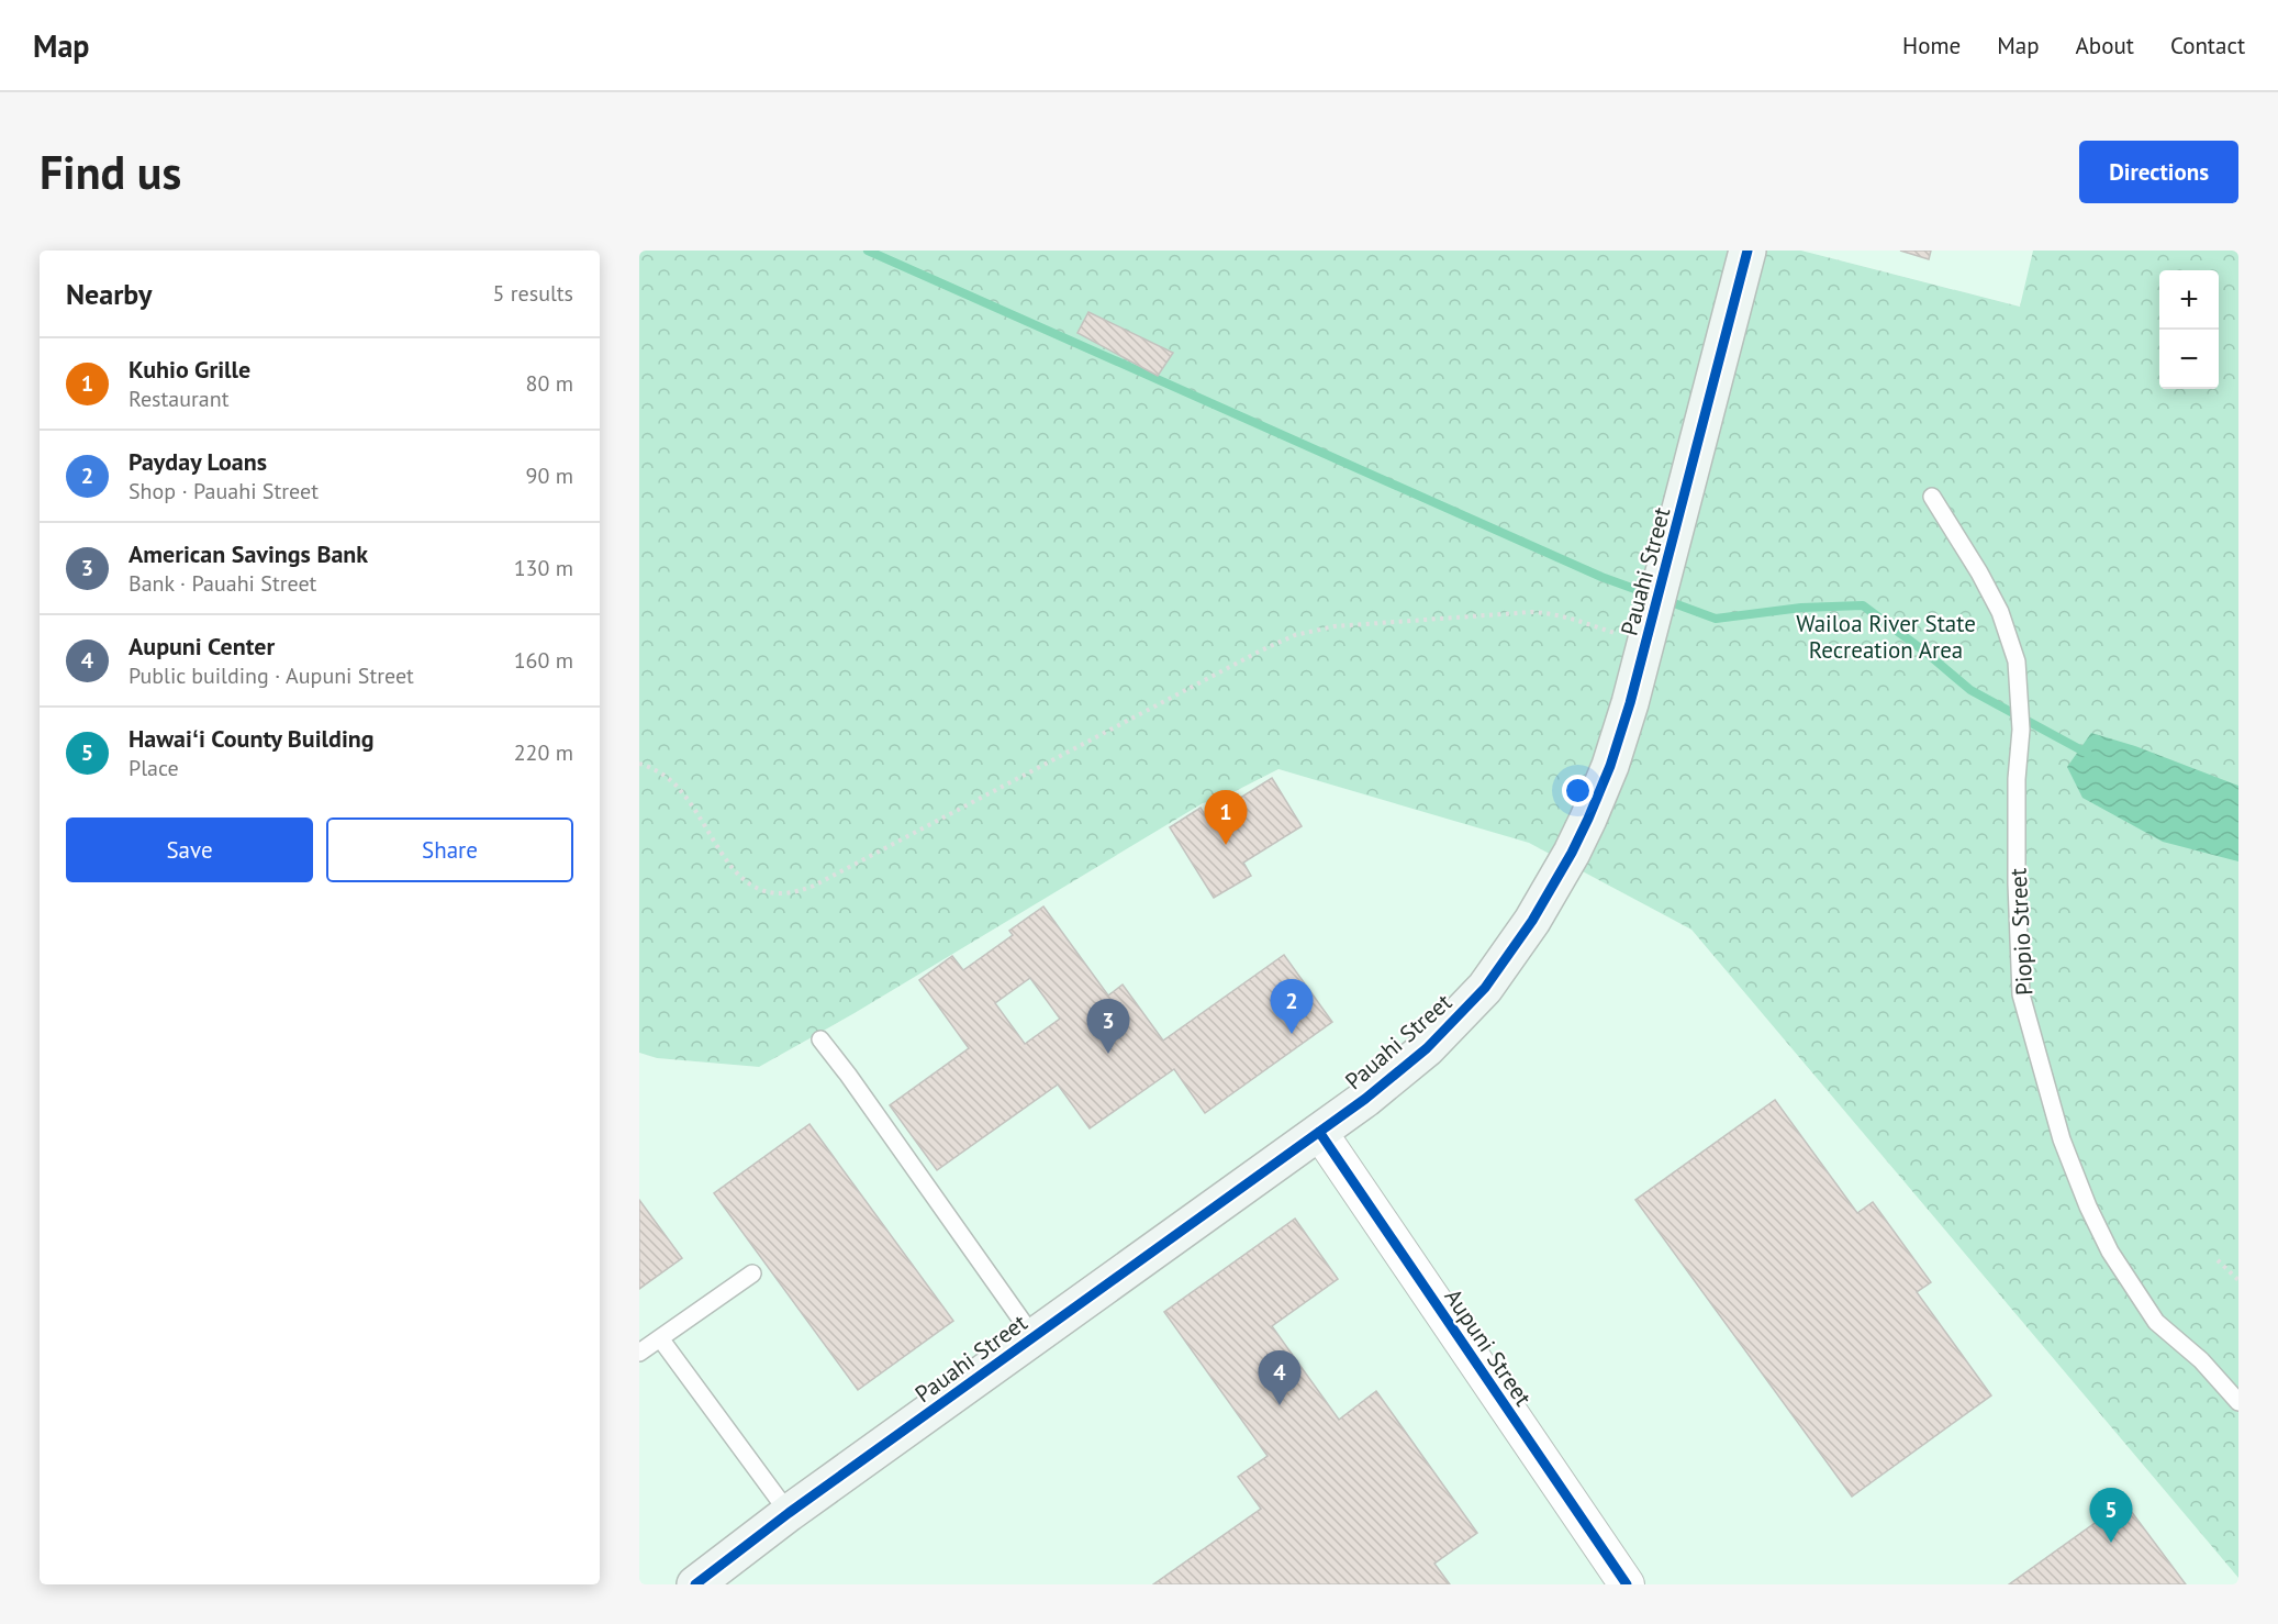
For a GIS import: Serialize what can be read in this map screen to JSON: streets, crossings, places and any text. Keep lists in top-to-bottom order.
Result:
{
  "streets": {
    "street": ["Pauahi Street", "Aupuni Street"],
    "lane": ["Piopio Street"]
  },
  "crossings": [
    ["Pauahi Street", "Aupuni Street"]
  ],
  "parks": ["Wailoa River State Recreation Area"],
  "page": {
    "header": "Map",
    "nav": [
      "Home",
      "Map",
      "About",
      "Contact"
    ],
    "buttons": [
      "Directions",
      ["Save", "Share"]
    ],
    "title": "Find us",
    "heading": ["Nearby", "5 results"],
    "map_buttons": ["+", "−"],
    "list": [
      {
        "mark": "1",
        "name": "Kuhio Grille",
        "note": "Restaurant",
        "value": "80 m"
      },
      {
        "mark": "2",
        "name": "Payday Loans",
        "note": "Shop · Pauahi Street",
        "value": "90 m"
      },
      {
        "mark": "3",
        "name": "American Savings Bank",
        "note": "Bank · Pauahi Street",
        "value": "130 m"
      },
      {
        "mark": "4",
        "name": "Aupuni Center",
        "note": "Public building · Aupuni Street",
        "value": "160 m"
      },
      {
        "mark": "5",
        "name": "Hawaiʻi County Building",
        "note": "Place",
        "value": "220 m"
      }
    ],
    "pins": [
      "1",
      "2",
      "3",
      "4",
      "5"
    ]
  }
}
